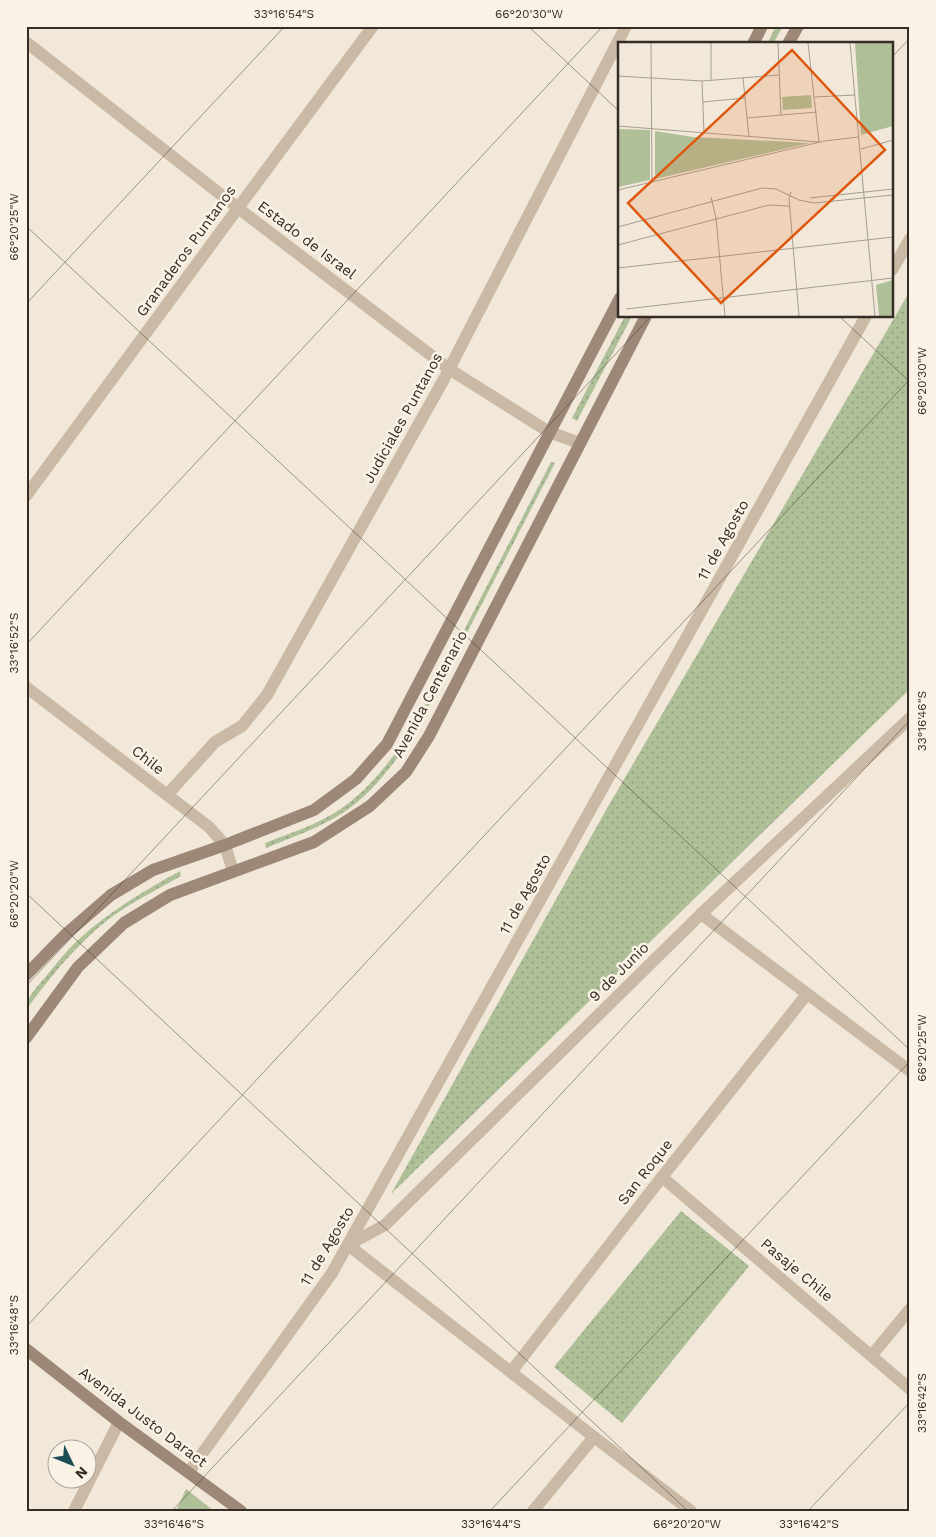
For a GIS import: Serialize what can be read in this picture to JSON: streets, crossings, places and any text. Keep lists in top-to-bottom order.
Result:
{
  "streets": {
    "main road": ["Avenida Centenario", "Avenida Justo Daract"],
    "street": [
      "Estado de Israel",
      "Granaderos Puntanos",
      "Judiciales Puntanos",
      "11 de Agosto",
      "Chile",
      "9 de Junio",
      "San Roque",
      "Pasaje Chile"
    ]
  },
  "crossings": [
    ["Estado de Israel", "Granaderos Puntanos"],
    ["Estado de Israel", "Judiciales Puntanos"],
    ["Estado de Israel", "Avenida Centenario"],
    ["Judiciales Puntanos", "Chile"],
    ["11 de Agosto", "9 de Junio"],
    ["11 de Agosto", "Avenida Justo Daract"],
    ["Avenida Centenario", "Chile"],
    ["San Roque", "Pasaje Chile"]
  ],
  "north": "bottom right",
  "coordinates": [
    "33°16'54\"S",
    "66°20'30\"W",
    "66°20'25\"W",
    "33°16'52\"S",
    "33°16'46\"S",
    "66°20'20\"W",
    "33°16'48\"S",
    "33°16'42\"S",
    "33°16'44\"S"
  ]
}
